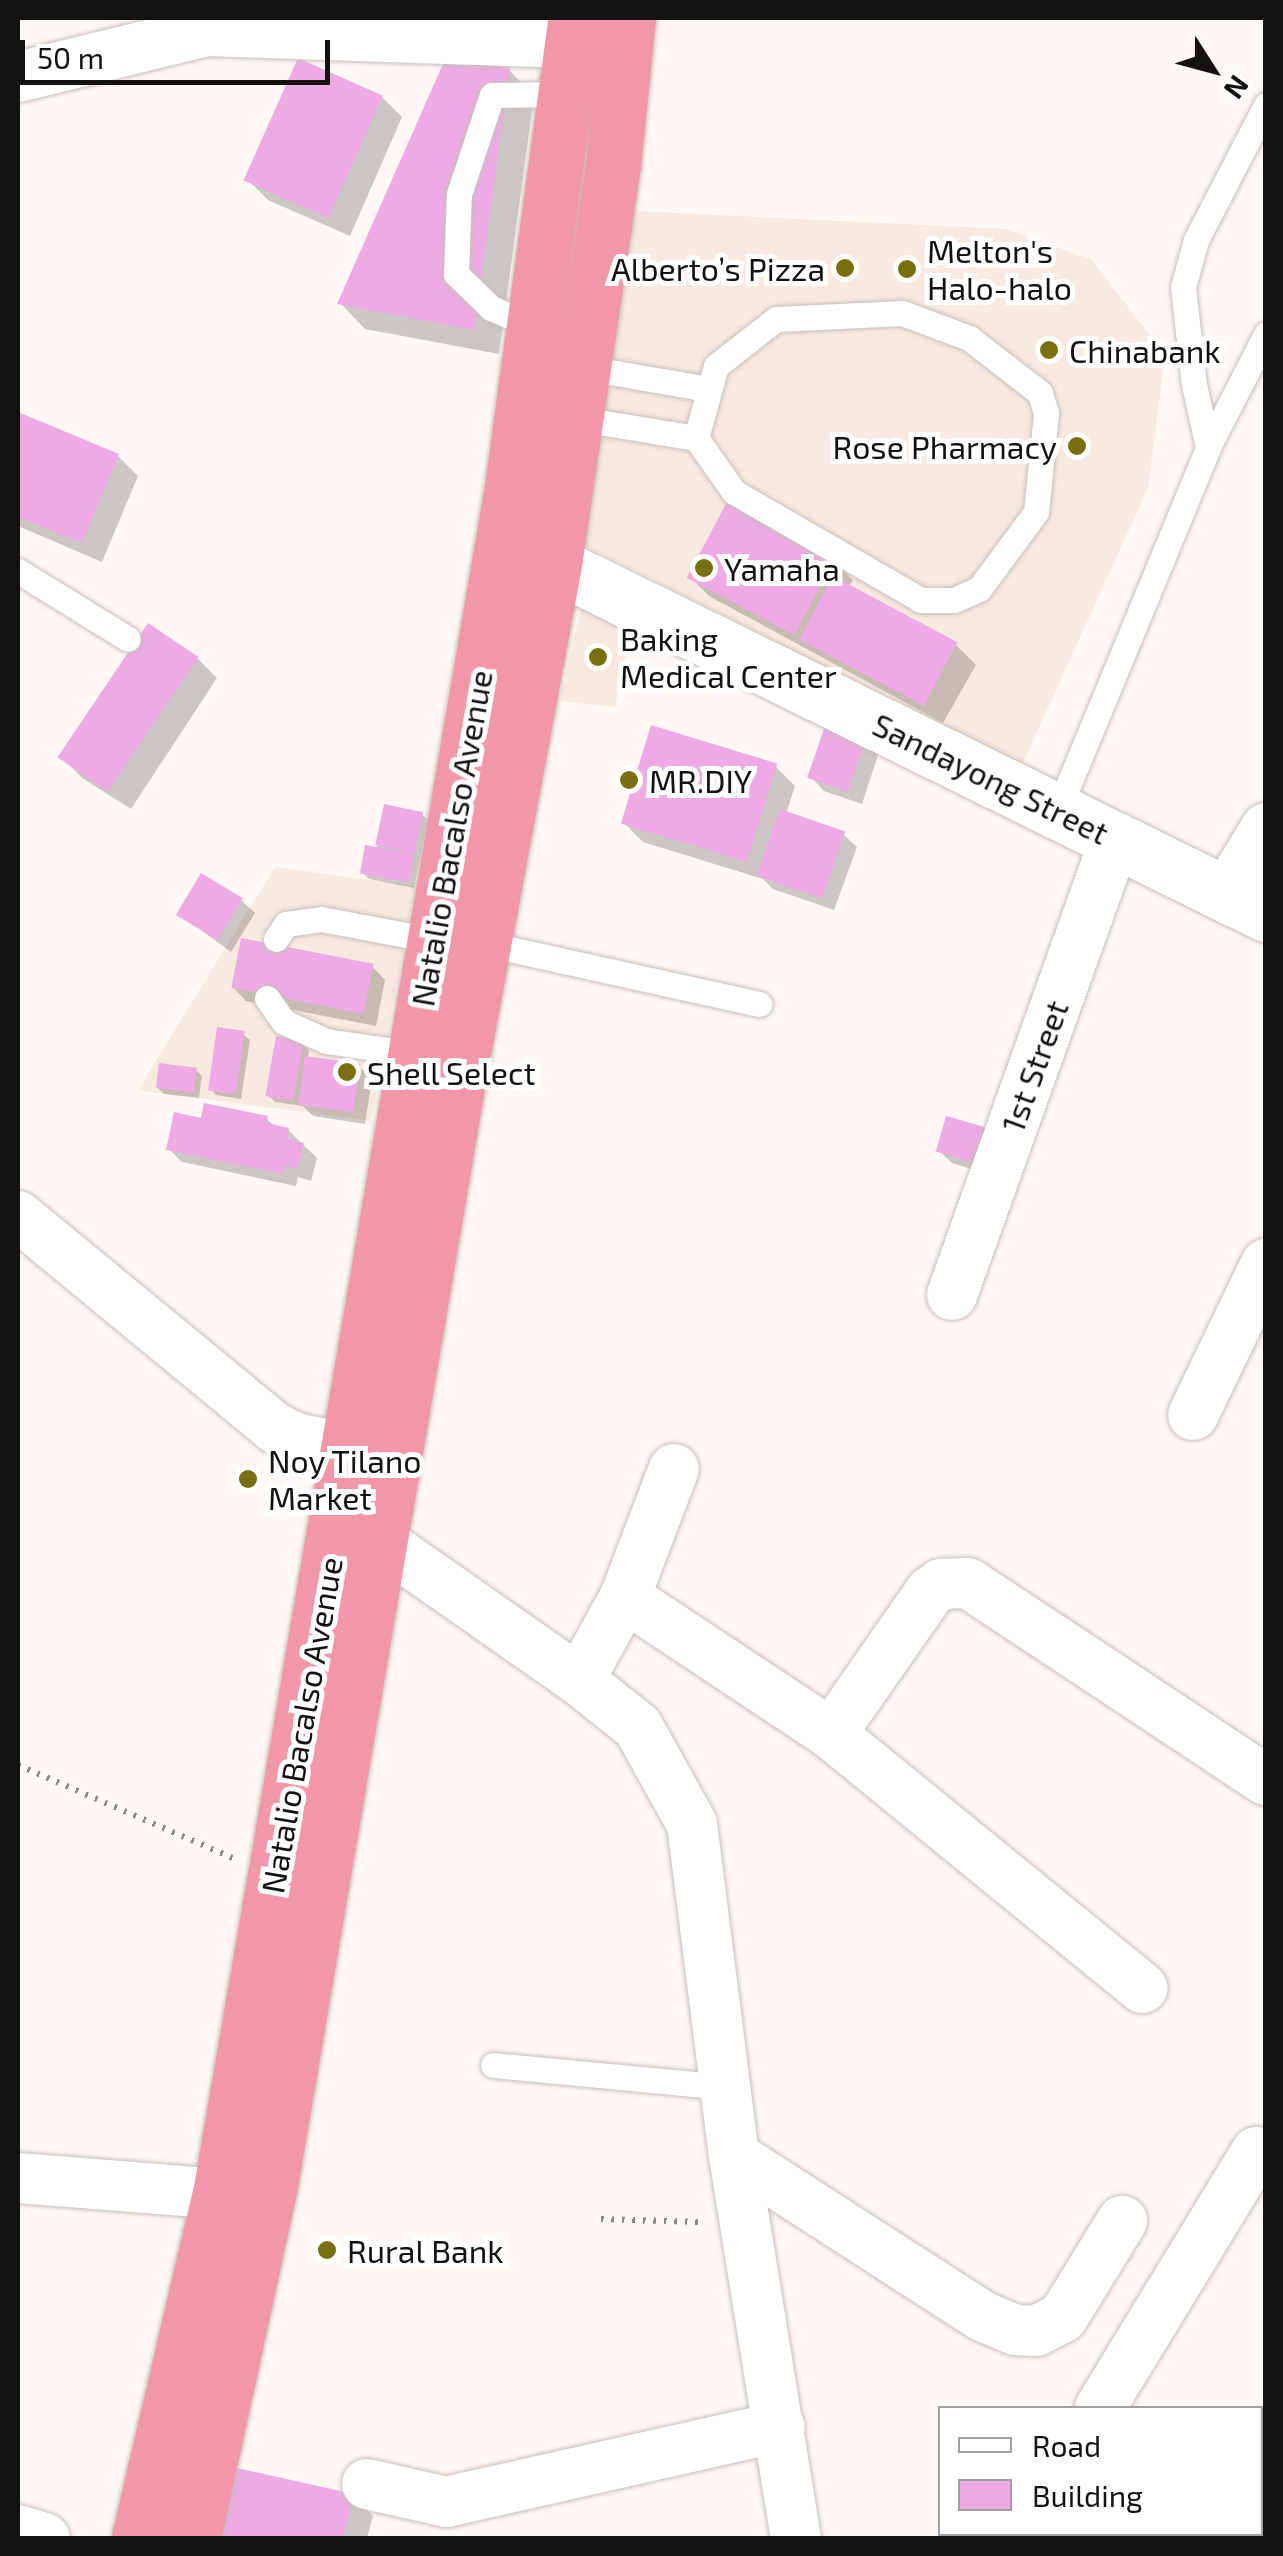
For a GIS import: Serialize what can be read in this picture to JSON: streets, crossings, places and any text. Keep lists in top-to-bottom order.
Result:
{
  "streets": {
    "highway": ["Natalio Bacalso Avenue"],
    "street": ["Sandayong Street", "1st Street"]
  },
  "crossings": [
    ["Sandayong Street", "Natalio Bacalso Avenue"],
    ["Sandayong Street", "1st Street"]
  ],
  "places": [
    "Alberto’s Pizza",
    "Melton's Halo-halo",
    "Chinabank",
    "Rose Pharmacy",
    "Yamaha",
    "Baking Medical Center",
    "MR.DIY",
    "Shell Select",
    "Noy Tilano Market",
    "Rural Bank"
  ],
  "legend": ["Road", "Building"],
  "scale_bar": "50 m",
  "north": "bottom right"
}
